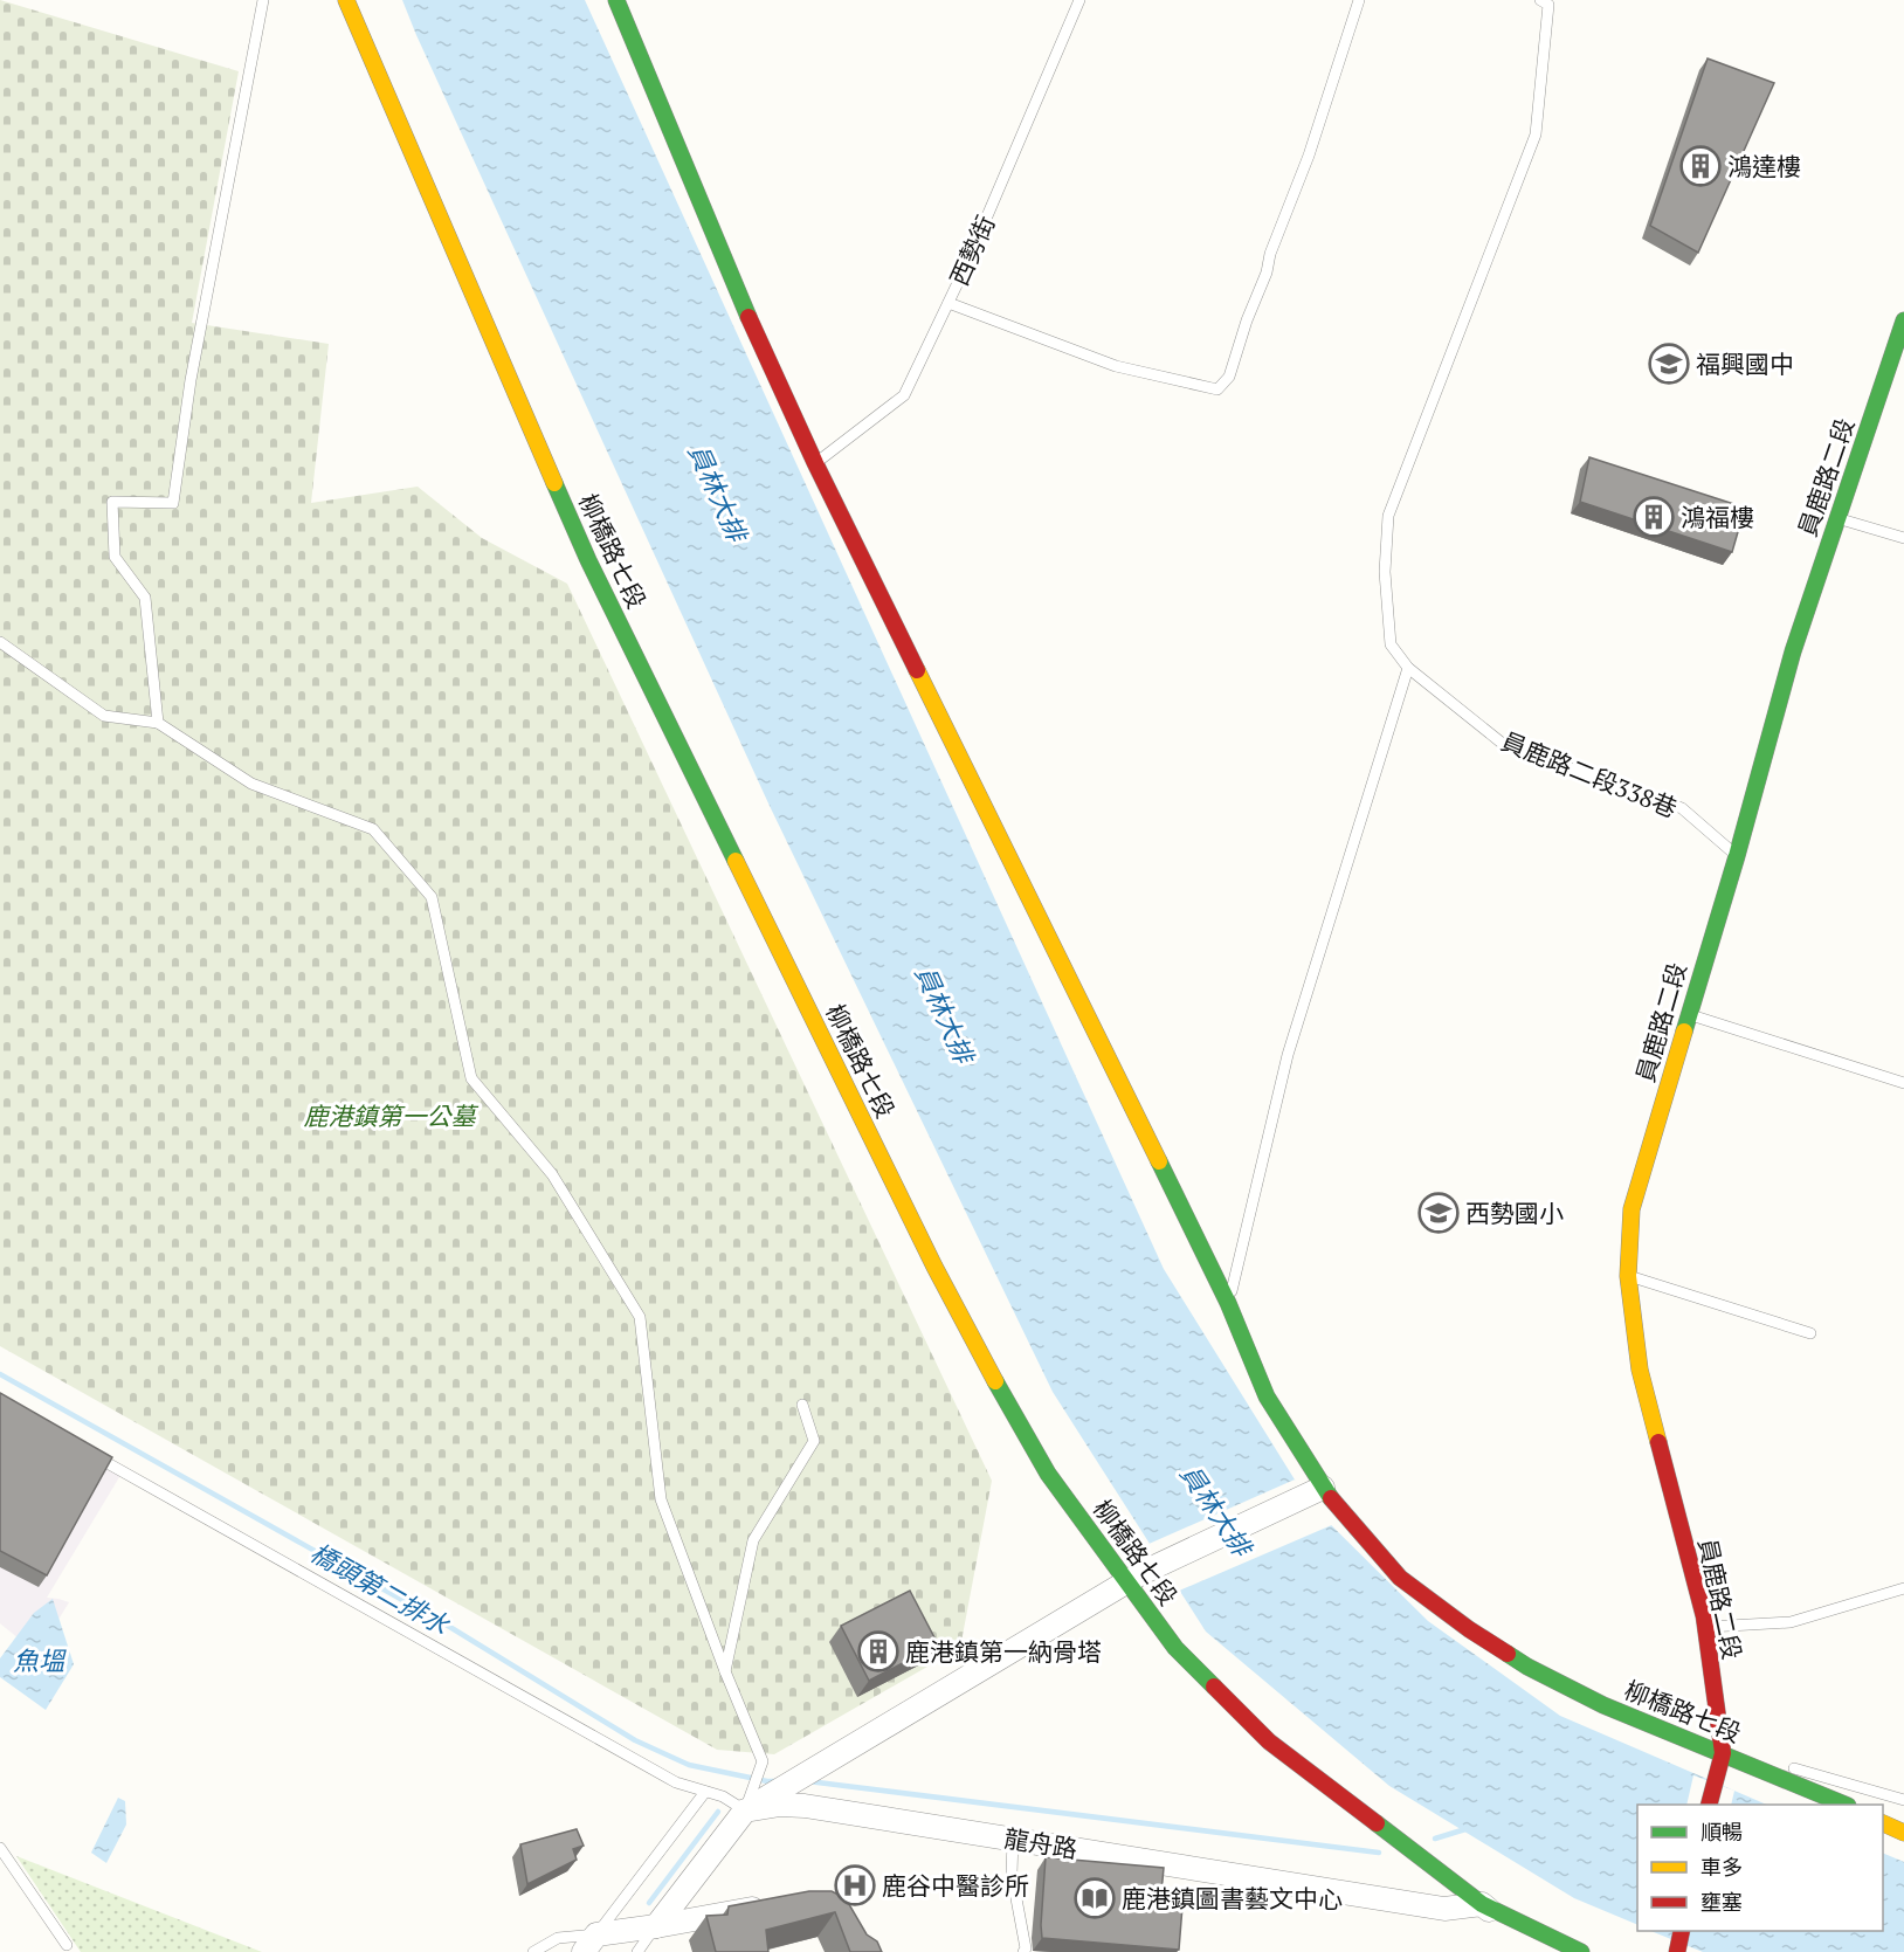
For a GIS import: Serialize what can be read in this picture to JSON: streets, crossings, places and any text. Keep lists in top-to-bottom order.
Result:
{
  "streets": {
    "main road": ["員鹿路二段", "柳橋路七段"],
    "street": ["龍舟路"],
    "lane": ["西勢街", "員鹿路二段338巷"]
  },
  "crossings": [
    ["西勢街", "柳橋路七段"],
    ["員鹿路二段", "柳橋路七段"],
    ["員鹿路二段", "員鹿路二段338巷"],
    ["柳橋路七段", "龍舟路"]
  ],
  "water": ["員林大排", "橋頭第二排水", "魚塭"],
  "parks": ["鹿港鎮第一公墓"],
  "places": {
    "building": ["鴻達樓", "鴻福樓", "鹿港鎮第一納骨塔"],
    "school or university": ["福興國中", "西勢國小"],
    "hospital": ["鹿谷中醫診所"],
    "library": ["鹿港鎮圖書藝文中心"]
  },
  "legend": ["順暢", "車多", "壅塞"]
}
